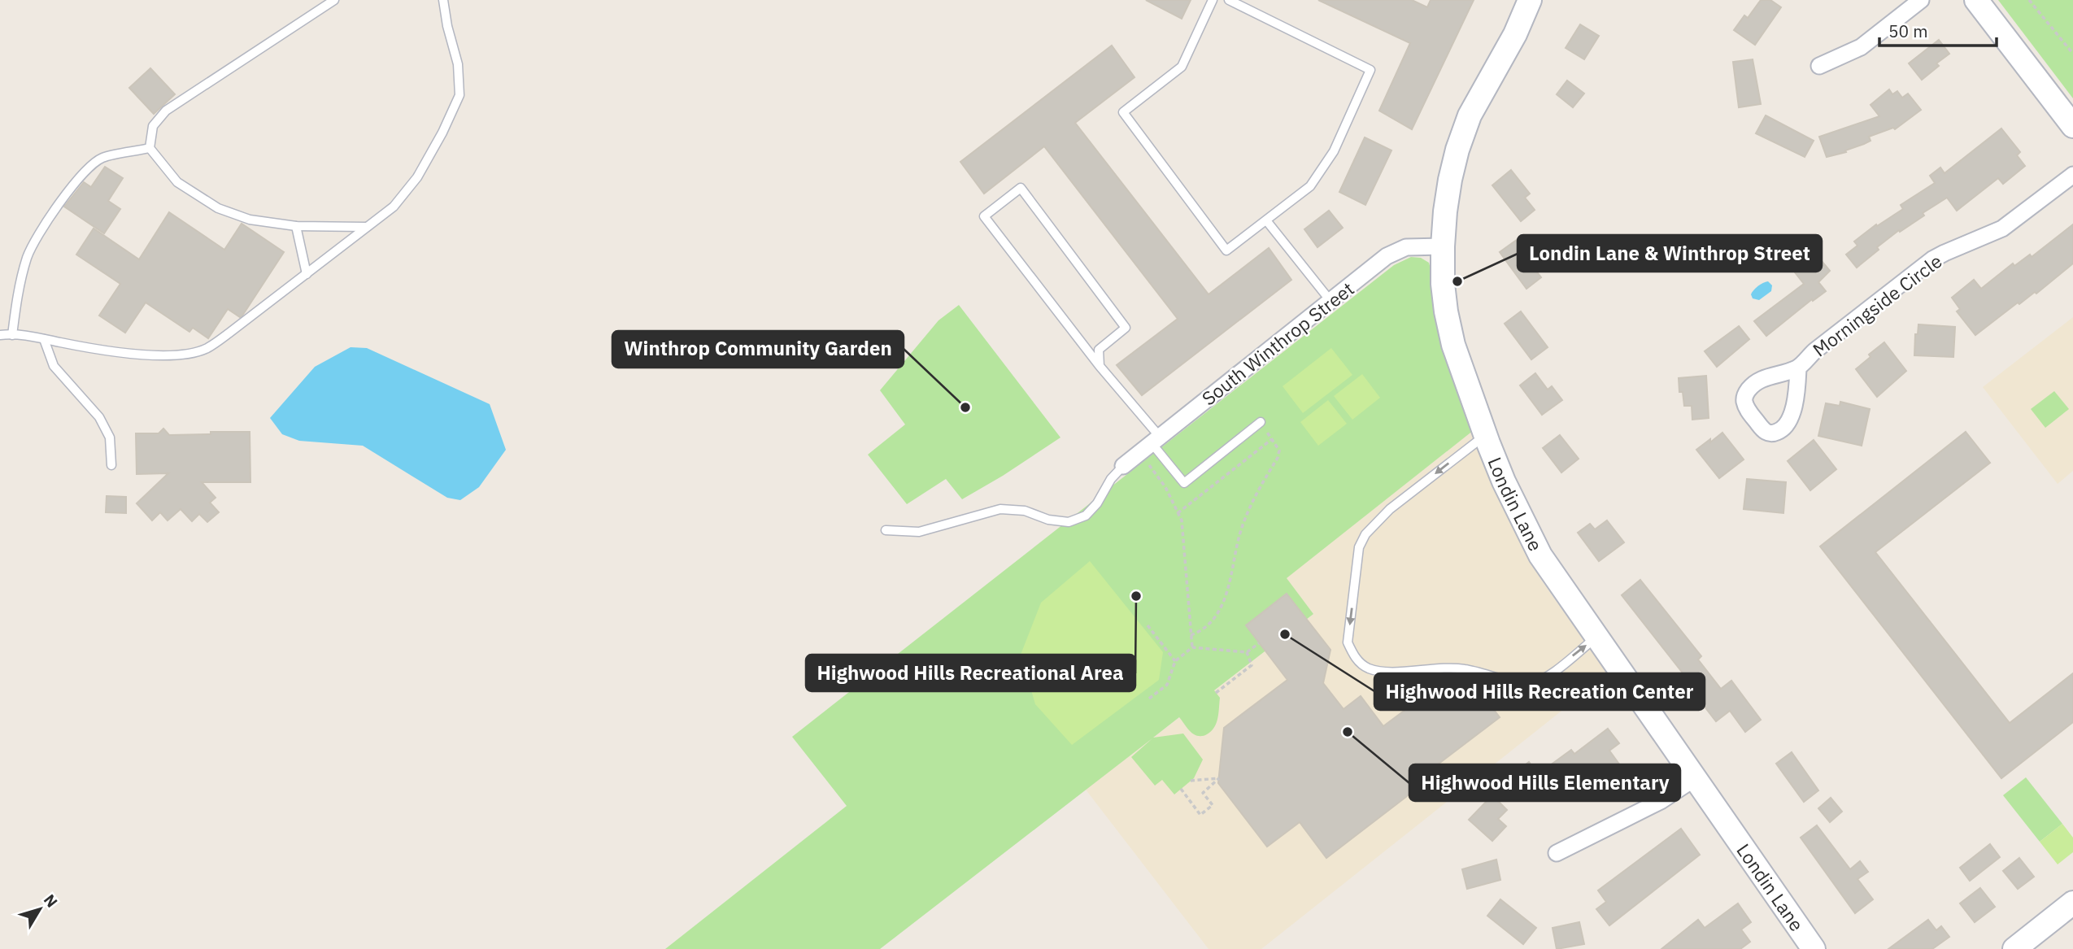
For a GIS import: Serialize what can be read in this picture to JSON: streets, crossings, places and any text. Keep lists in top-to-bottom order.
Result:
{
  "streets": {
    "street": ["Morningside Circle", "South Winthrop Street", "Londin Lane"]
  },
  "crossings": [
    ["South Winthrop Street", "Londin Lane"]
  ],
  "places": [
    "Londin Lane & Winthrop Street",
    "Winthrop Community Garden",
    "Highwood Hills Recreational Area",
    "Highwood Hills Recreation Center",
    "Highwood Hills Elementary"
  ],
  "scale_bar": "50 m",
  "north": "top right"
}
